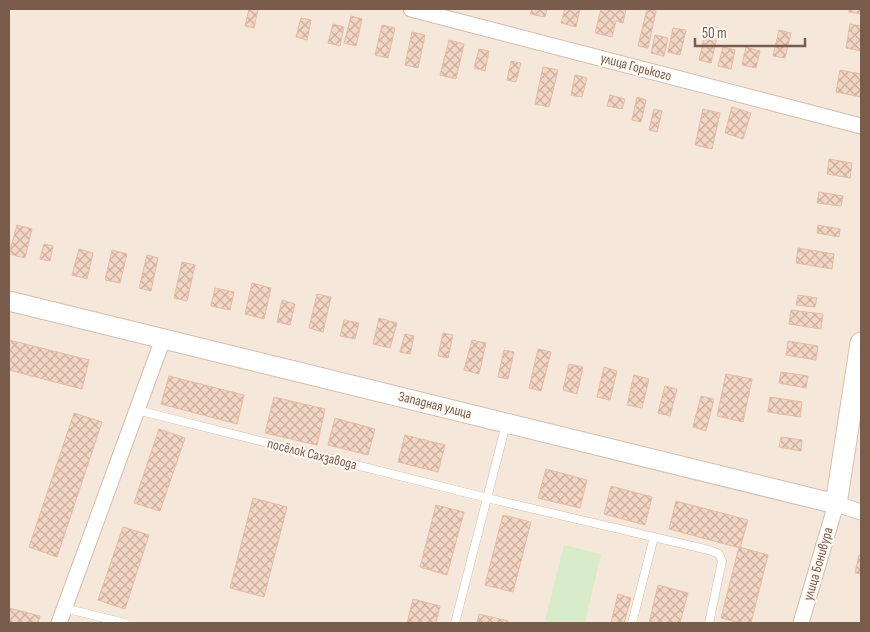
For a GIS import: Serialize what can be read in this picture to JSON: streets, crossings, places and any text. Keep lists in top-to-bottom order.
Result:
{
  "streets": {
    "street": ["улица Горького", "Западная улица", "улица Бонивура"],
    "lane": ["посёлок Сахзавода"]
  },
  "crossings": [
    ["Западная улица", "улица Бонивура"]
  ],
  "scale_bar": "50 m"
}
